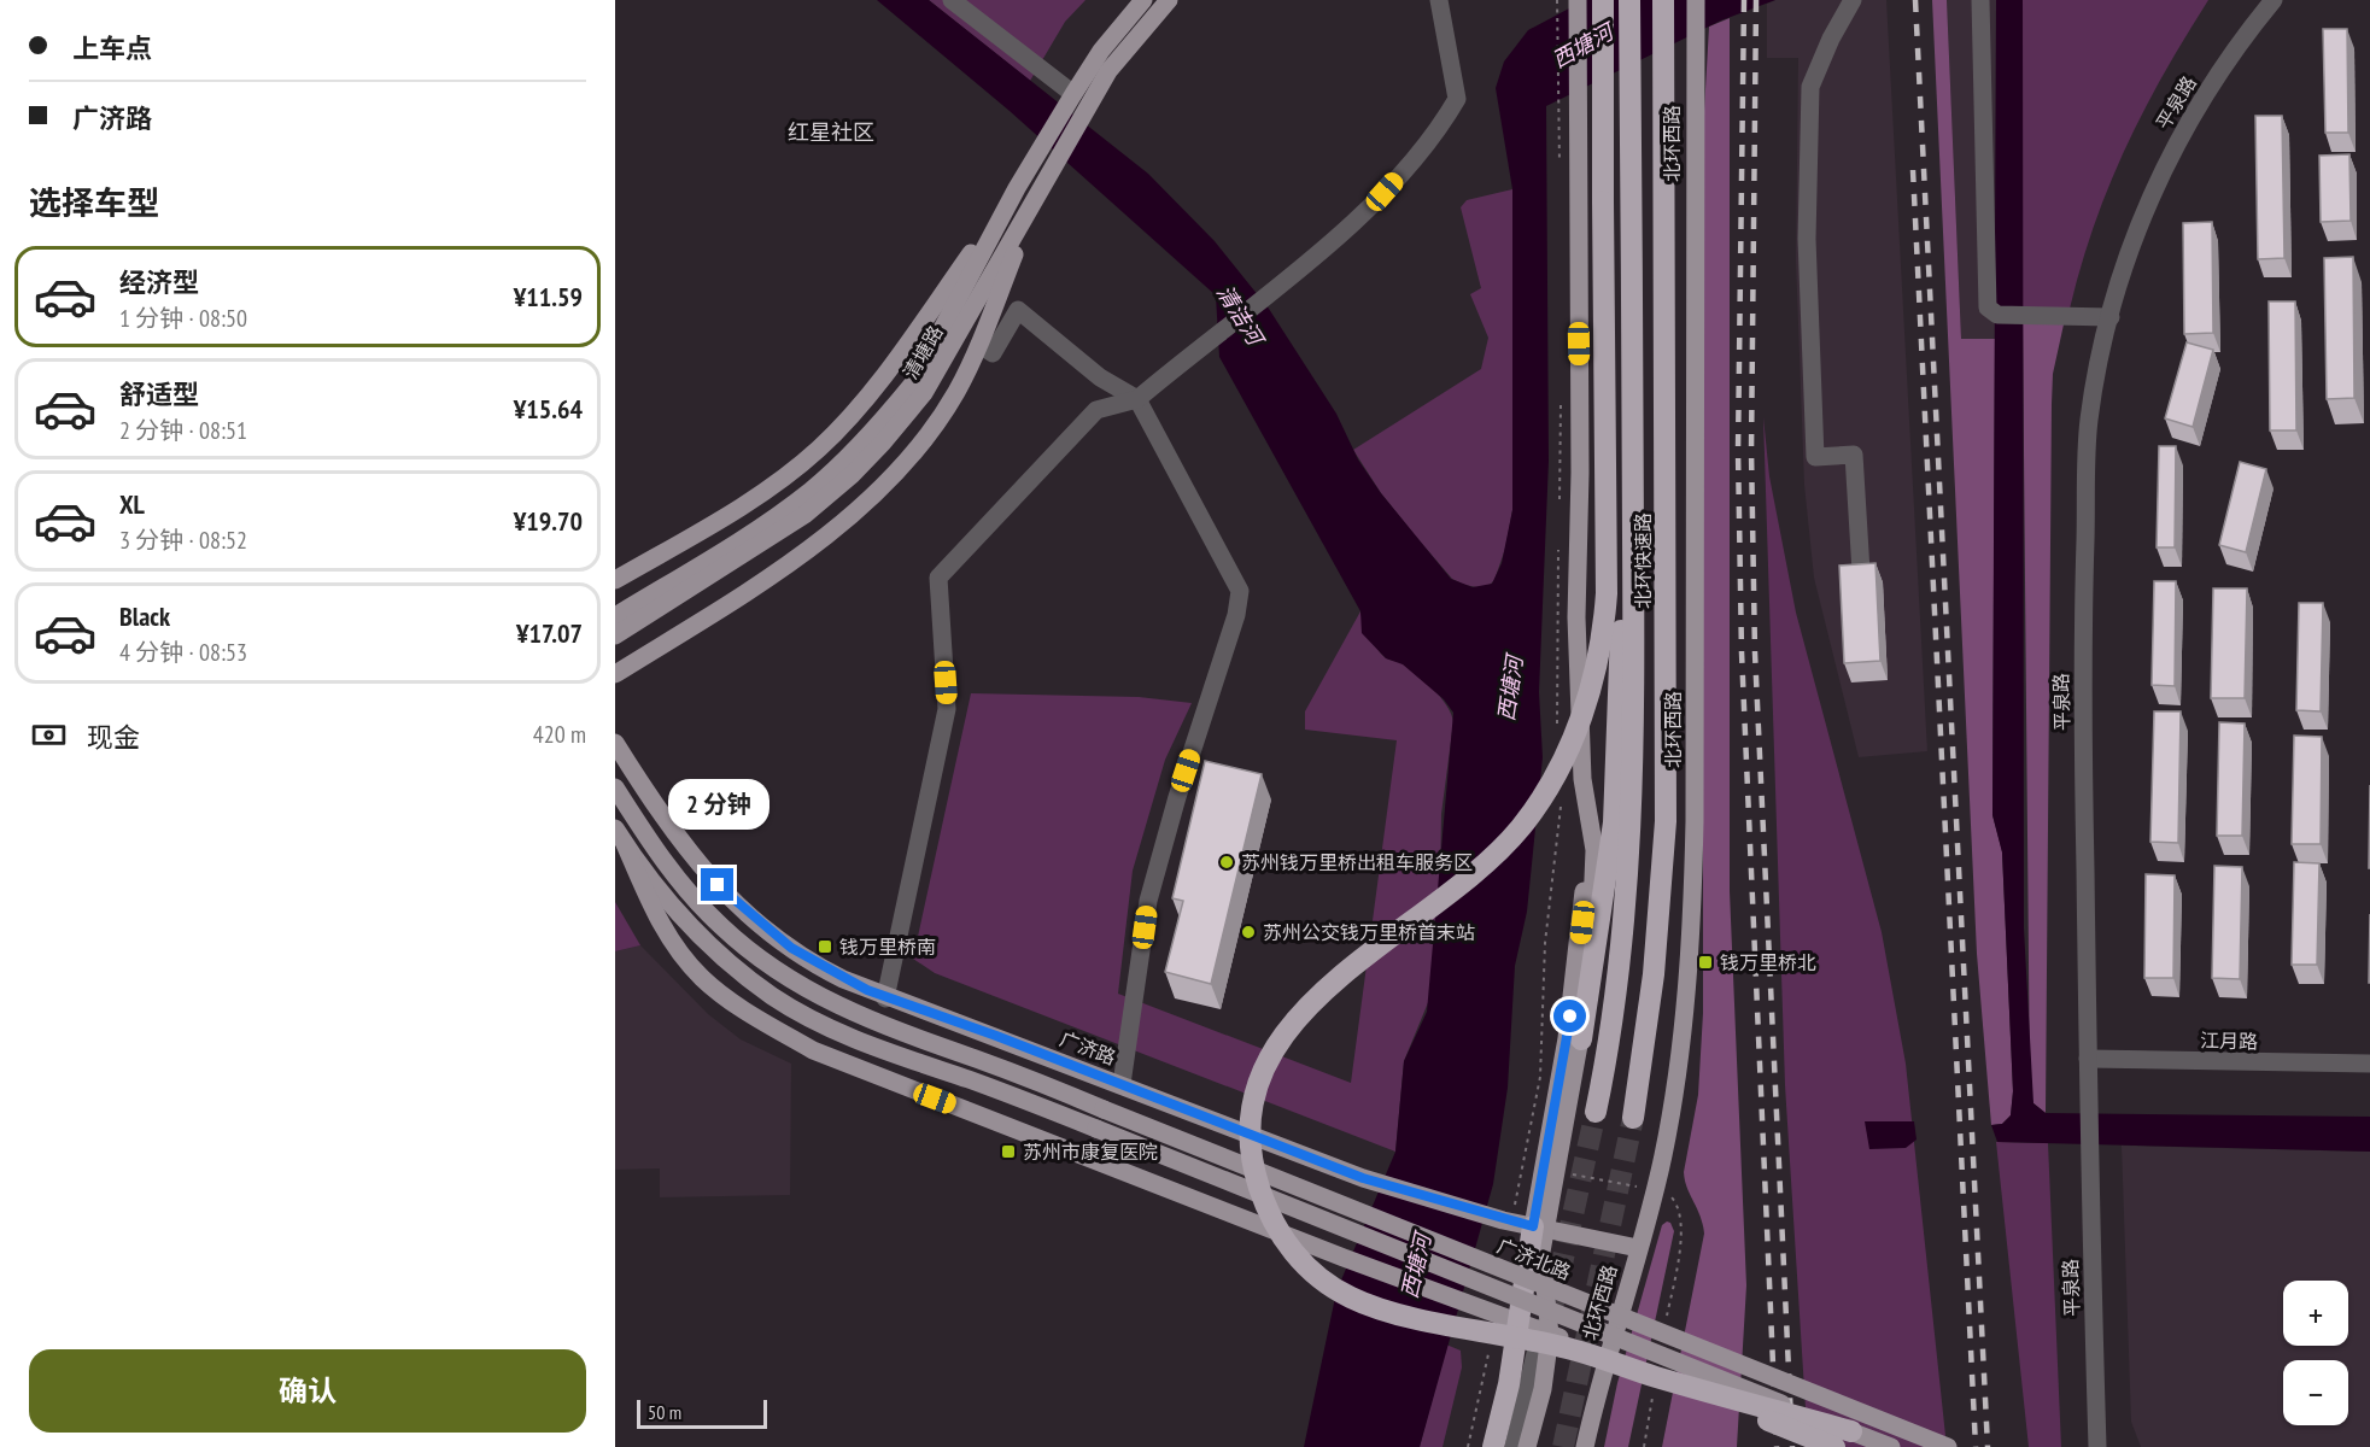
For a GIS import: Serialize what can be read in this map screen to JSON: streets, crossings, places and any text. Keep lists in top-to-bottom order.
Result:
{
  "streets": {
    "highway": ["北环快速路"],
    "main road": [
      "北环西路",
      "清塘路",
      "广济路",
      "广济北路"
    ],
    "street": ["平泉路", "江月路"]
  },
  "crossings": [
    ["平泉路", "江月路"],
    ["北环西路", "广济路"]
  ],
  "districts": ["红星社区"],
  "water": ["西塘河", "清洁河"],
  "places": {
    "other": ["苏州钱万里桥出租车服务区", "苏州公交钱万里桥首末站"],
    "transit": ["钱万里桥南", "钱万里桥北", "苏州市康复医院"]
  },
  "scale_bar": "50 m",
  "page": {
    "banner": ["上车点", "广济路"],
    "heading": "选择车型",
    "list": [
      {
        "name": "经济型",
        "note": "1 分钟 · 08:50",
        "value": "¥11.59"
      },
      {
        "name": "舒适型",
        "note": "2 分钟 · 08:51",
        "value": "¥15.64"
      },
      {
        "name": "XL",
        "note": "3 分钟 · 08:52",
        "value": "¥19.70"
      },
      {
        "name": "Black",
        "note": "4 分钟 · 08:53",
        "value": "¥17.07"
      }
    ],
    "pay": ["现金", "420 m"],
    "bubble": "2 分钟",
    "map_buttons": ["+", "−"],
    "buttons": "确认",
    "scale": "50 m"
  }
}
